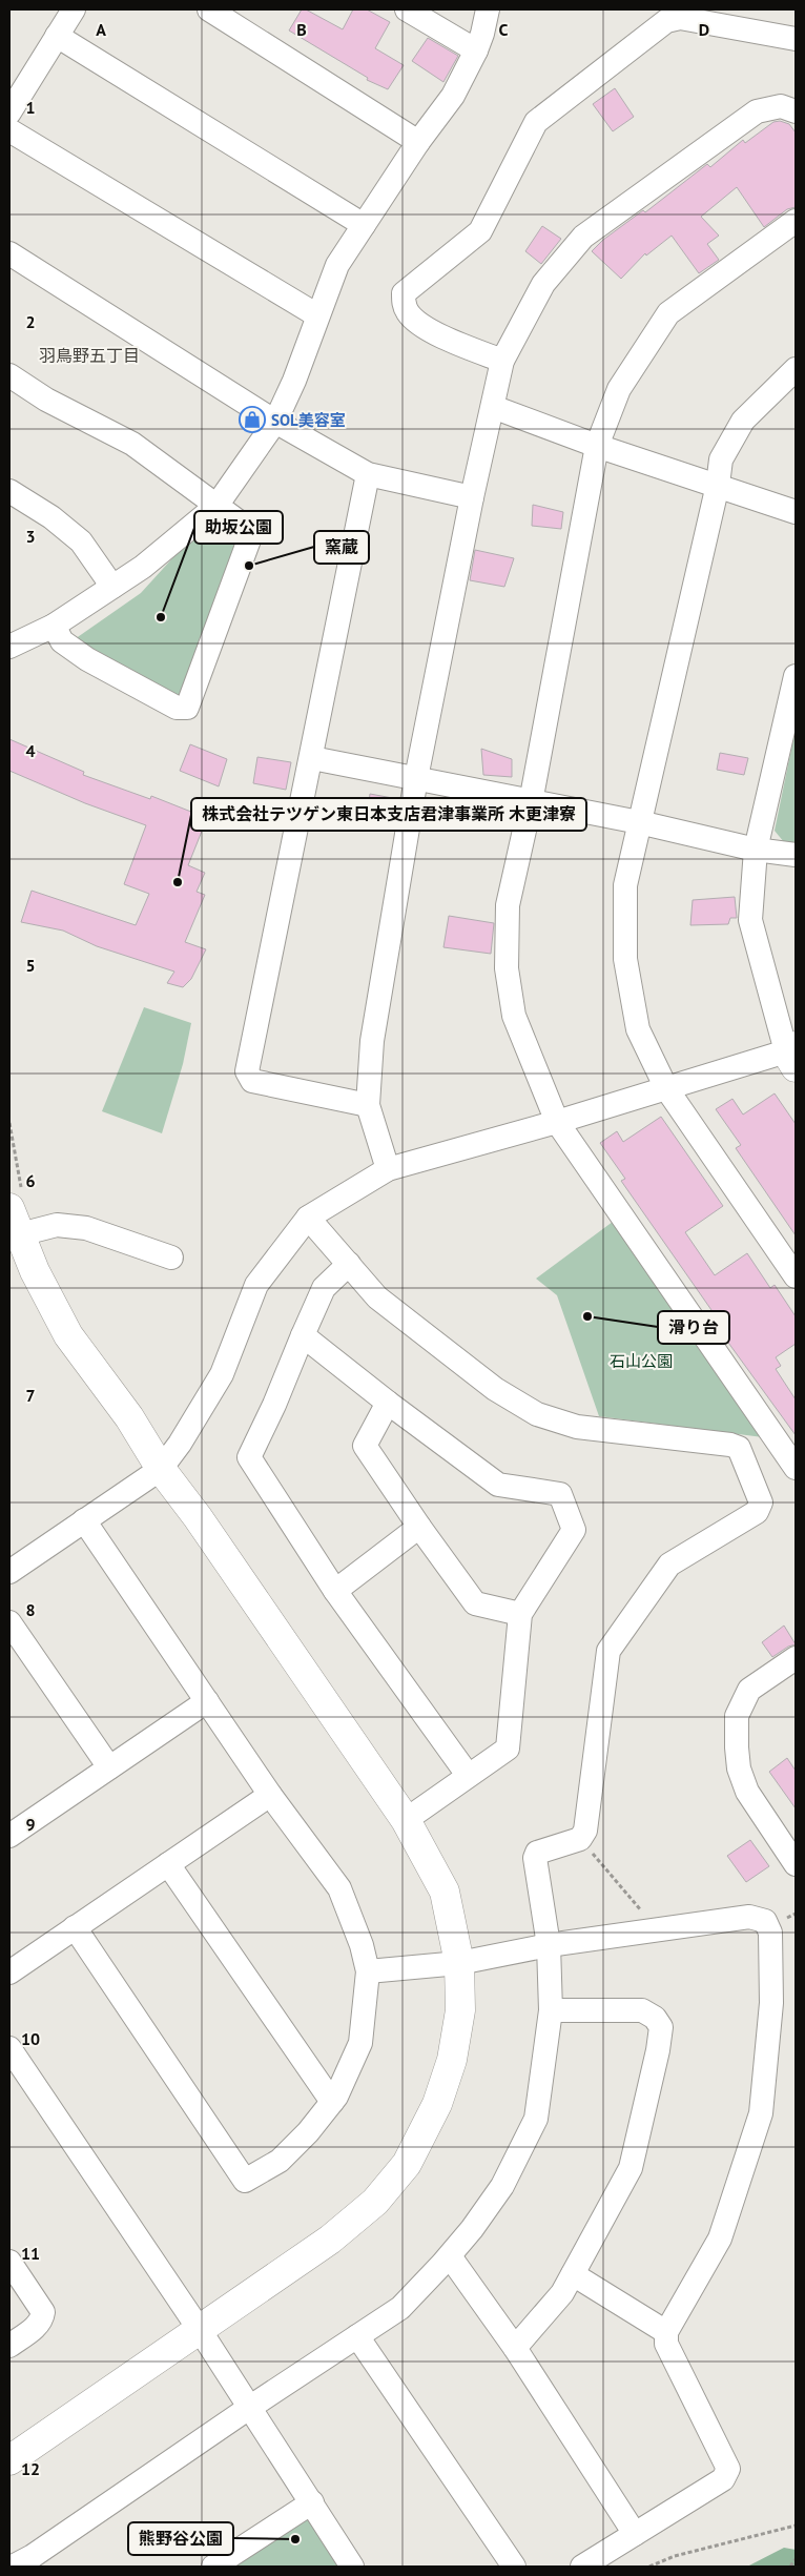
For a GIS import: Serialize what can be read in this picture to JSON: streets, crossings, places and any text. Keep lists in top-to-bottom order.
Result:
{
  "districts": ["羽鳥野五丁目"],
  "parks": ["石山公園"],
  "places": {
    "shop": ["SOL美容室"],
    "other": [
      "窯蔵",
      "助坂公園",
      "株式会社テツゲン東日本支店君津事業所 木更津寮",
      "滑り台",
      "熊野谷公園"
    ]
  },
  "grid": {
    "columns": [
      "A",
      "B",
      "C",
      "D"
    ],
    "rows": [
      "1",
      "2",
      "3",
      "4",
      "5",
      "6",
      "7",
      "8",
      "9",
      "10",
      "11",
      "12"
    ]
  }
}
